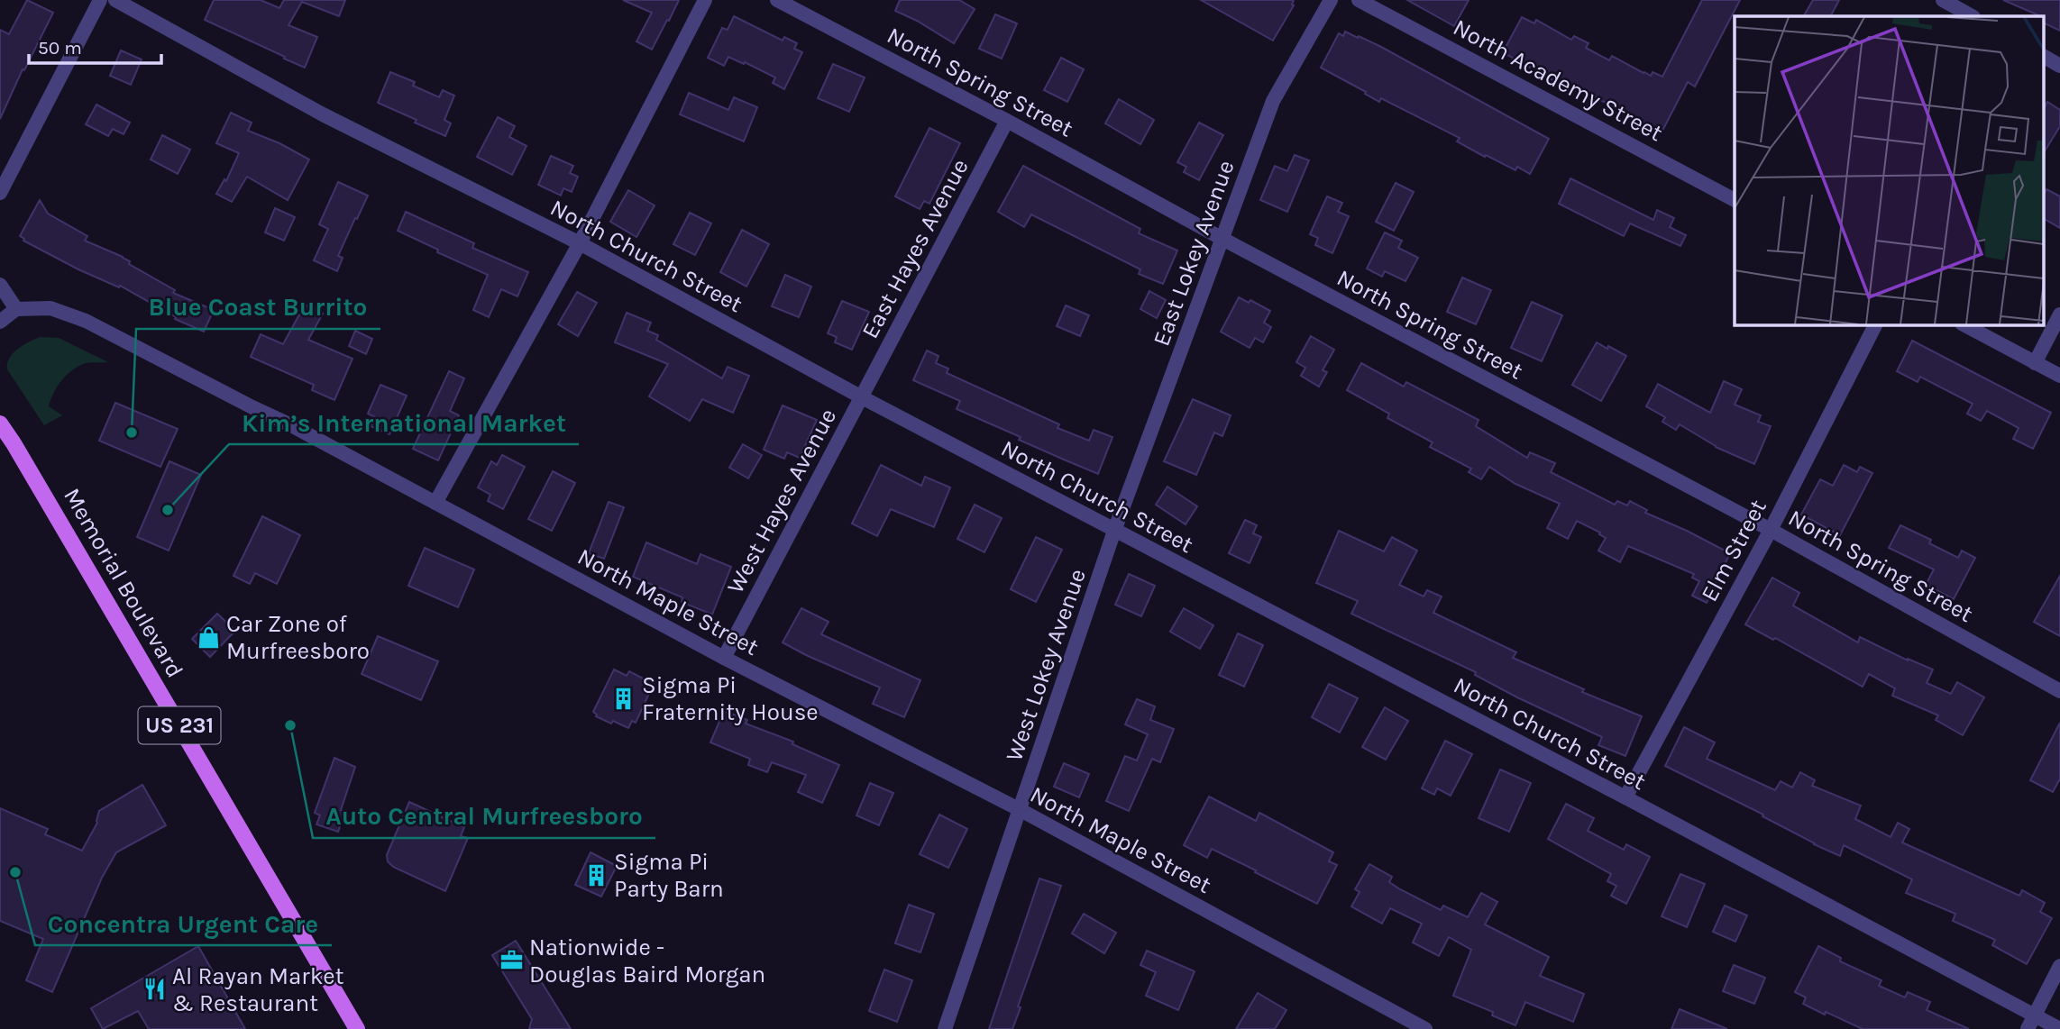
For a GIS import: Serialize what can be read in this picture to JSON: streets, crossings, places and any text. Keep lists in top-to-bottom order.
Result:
{
  "streets": {
    "main road": ["Memorial Boulevard", "US 231"],
    "street": [
      "North Academy Street",
      "North Spring Street",
      "East Hayes Avenue",
      "East Lokey Avenue",
      "North Church Street",
      "West Hayes Avenue",
      "Elm Street",
      "North Maple Street",
      "West Lokey Avenue"
    ]
  },
  "crossings": [
    ["North Spring Street", "East Hayes Avenue"],
    ["North Spring Street", "East Lokey Avenue"],
    ["North Spring Street", "Elm Street"],
    ["East Hayes Avenue", "North Church Street"],
    ["East Hayes Avenue", "West Hayes Avenue"],
    ["East Lokey Avenue", "North Church Street"],
    ["East Lokey Avenue", "West Lokey Avenue"],
    ["North Church Street", "West Hayes Avenue"],
    ["North Church Street", "Elm Street"],
    ["North Church Street", "West Lokey Avenue"],
    ["West Hayes Avenue", "North Maple Street"],
    ["North Maple Street", "West Lokey Avenue"]
  ],
  "places": {
    "other": [
      "Blue Coast Burrito",
      "Kim’s International Market",
      "Auto Central Murfreesboro",
      "Concentra Urgent Care"
    ],
    "shop": ["Car Zone of Murfreesboro"],
    "building": ["Sigma Pi Fraternity House", "Sigma Pi Party Barn"],
    "office": ["Nationwide - Douglas Baird Morgan"],
    "restaurant": ["Al Rayan Market & Restaurant"]
  },
  "scale_bar": "50 m"
}
